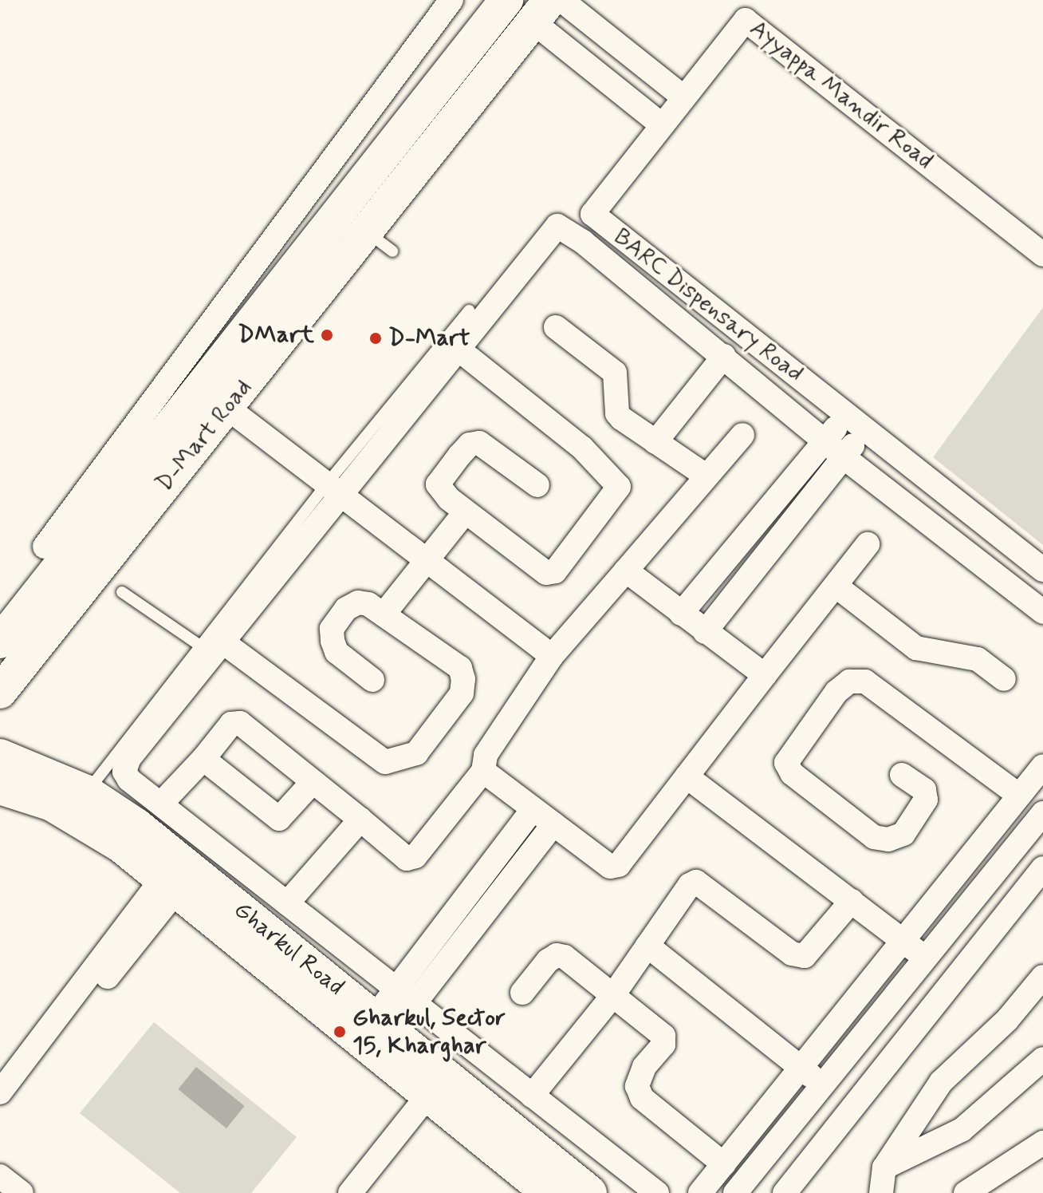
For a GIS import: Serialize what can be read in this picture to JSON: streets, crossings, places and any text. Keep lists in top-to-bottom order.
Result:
{
  "streets": {
    "main road": ["D-Mart Road", "Gharkul Road"],
    "street": ["Ayyappa Mandir Road", "BARC Dispensary Road"]
  },
  "crossings": [
    ["Ayyappa Mandir Road", "BARC Dispensary Road"]
  ],
  "places": ["DMart", "D-Mart", "Gharkul, Sector 15, Kharghar"]
}
